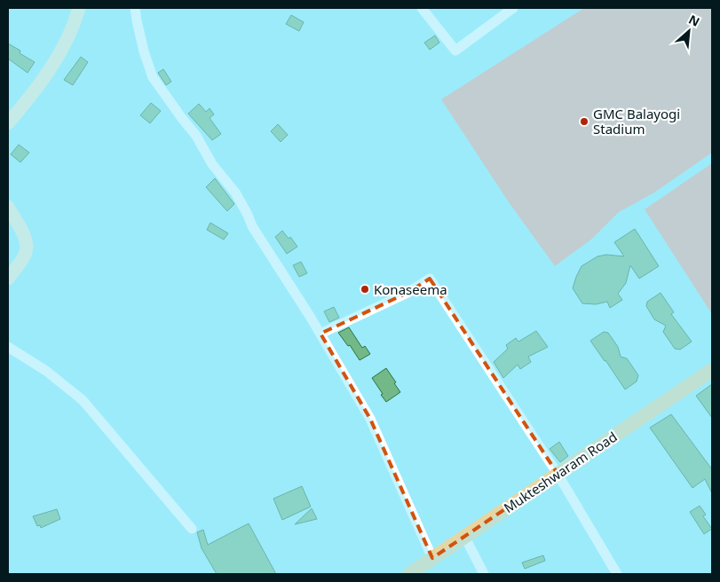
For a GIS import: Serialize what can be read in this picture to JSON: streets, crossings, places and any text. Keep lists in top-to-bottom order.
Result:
{
  "streets": {
    "main road": ["Mukteshwaram Road"]
  },
  "places": ["GMC Balayogi Stadium", "Konaseema"],
  "north": "top right"
}
